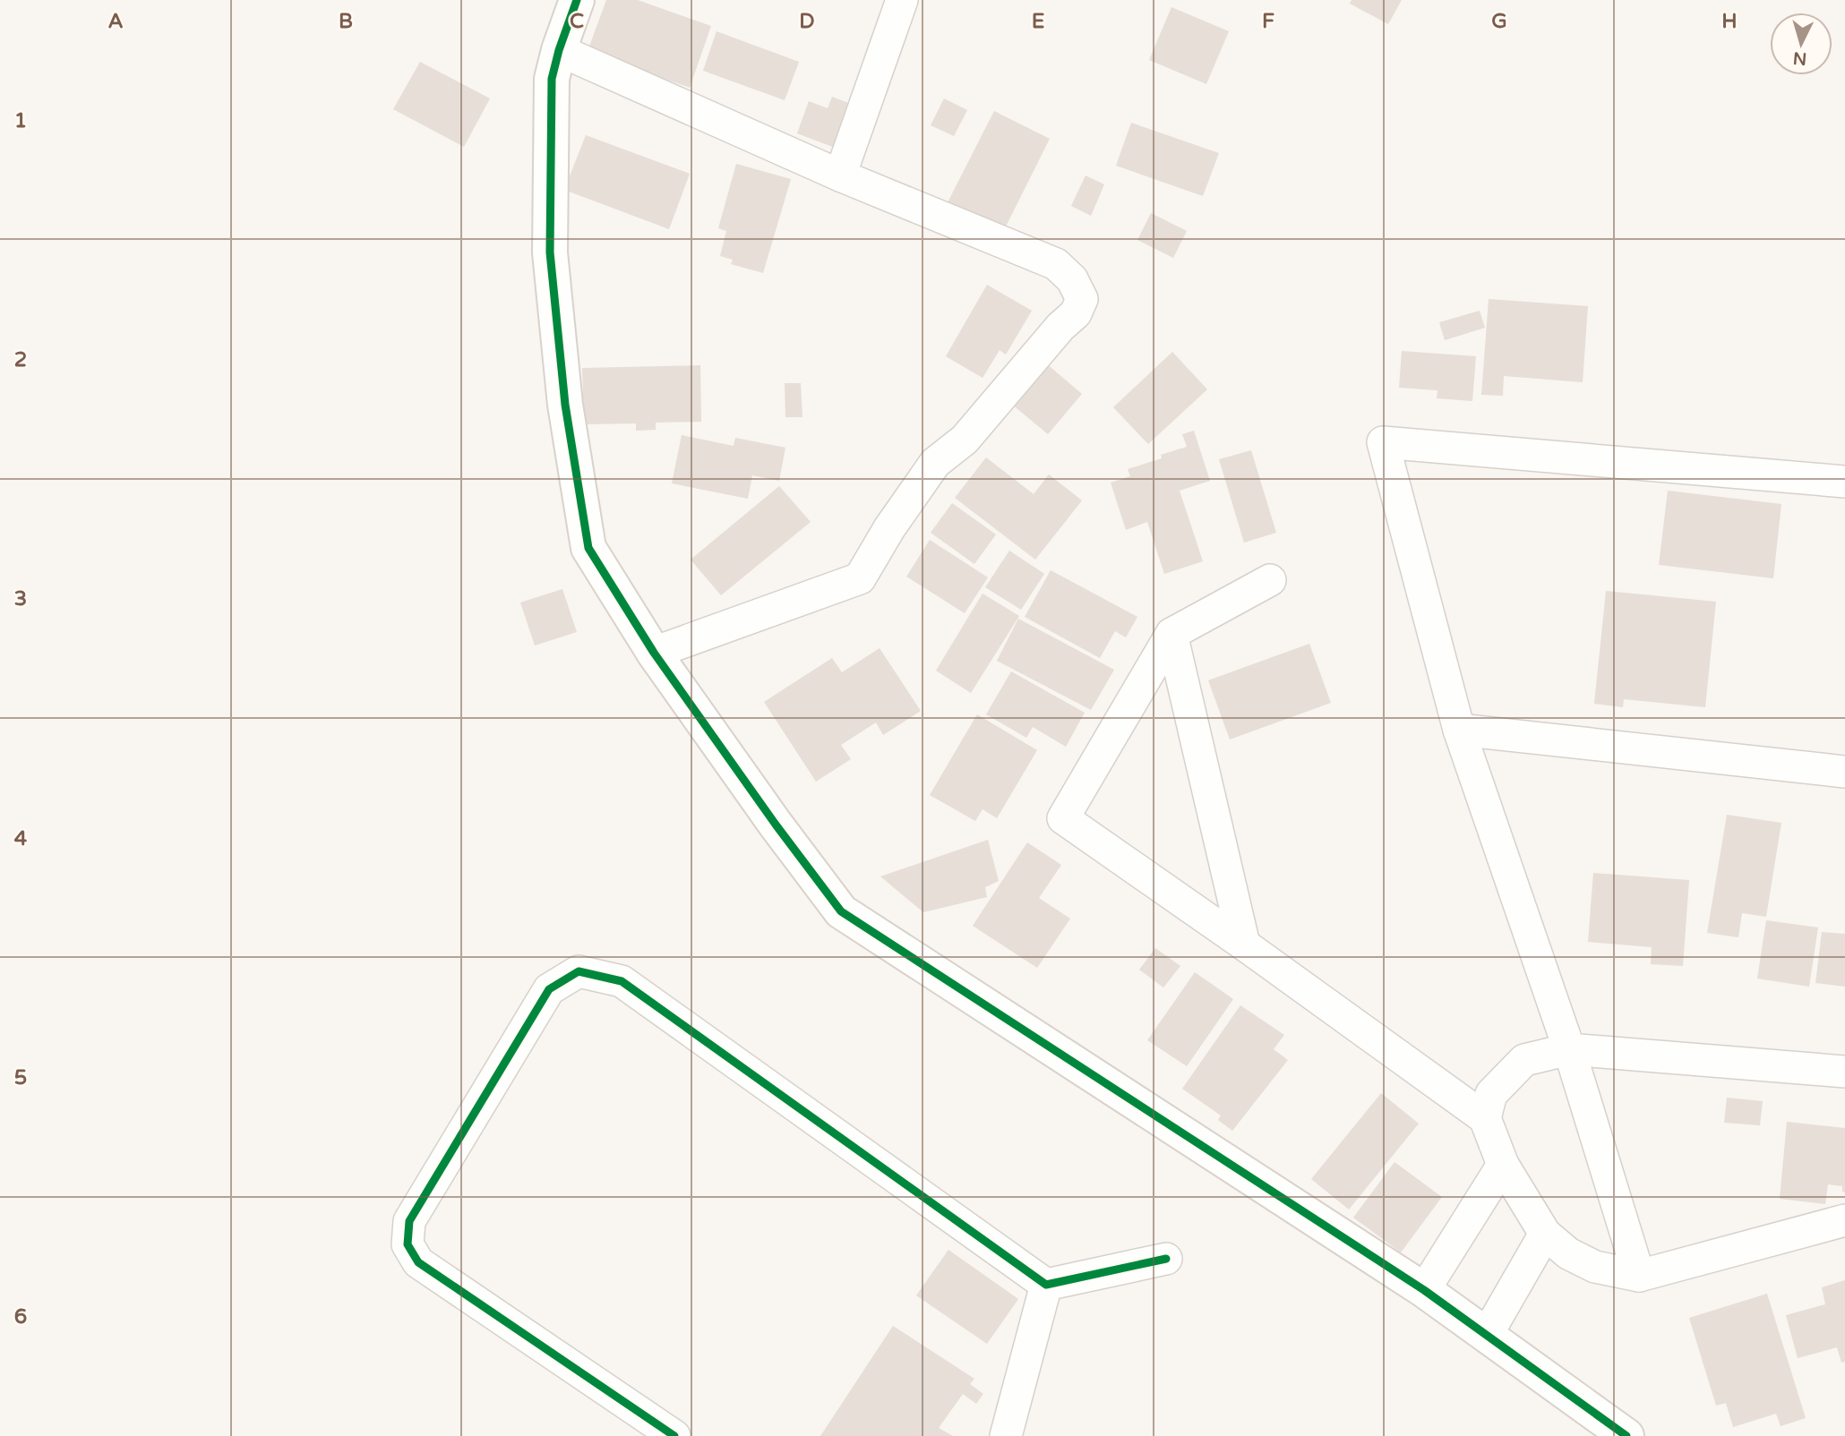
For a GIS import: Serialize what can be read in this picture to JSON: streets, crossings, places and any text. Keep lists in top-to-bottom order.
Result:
{
  "north": "bottom",
  "grid": {
    "columns": [
      "A",
      "B",
      "C",
      "D",
      "E",
      "F",
      "G",
      "H"
    ],
    "rows": [
      "1",
      "2",
      "3",
      "4",
      "5",
      "6"
    ]
  }
}
